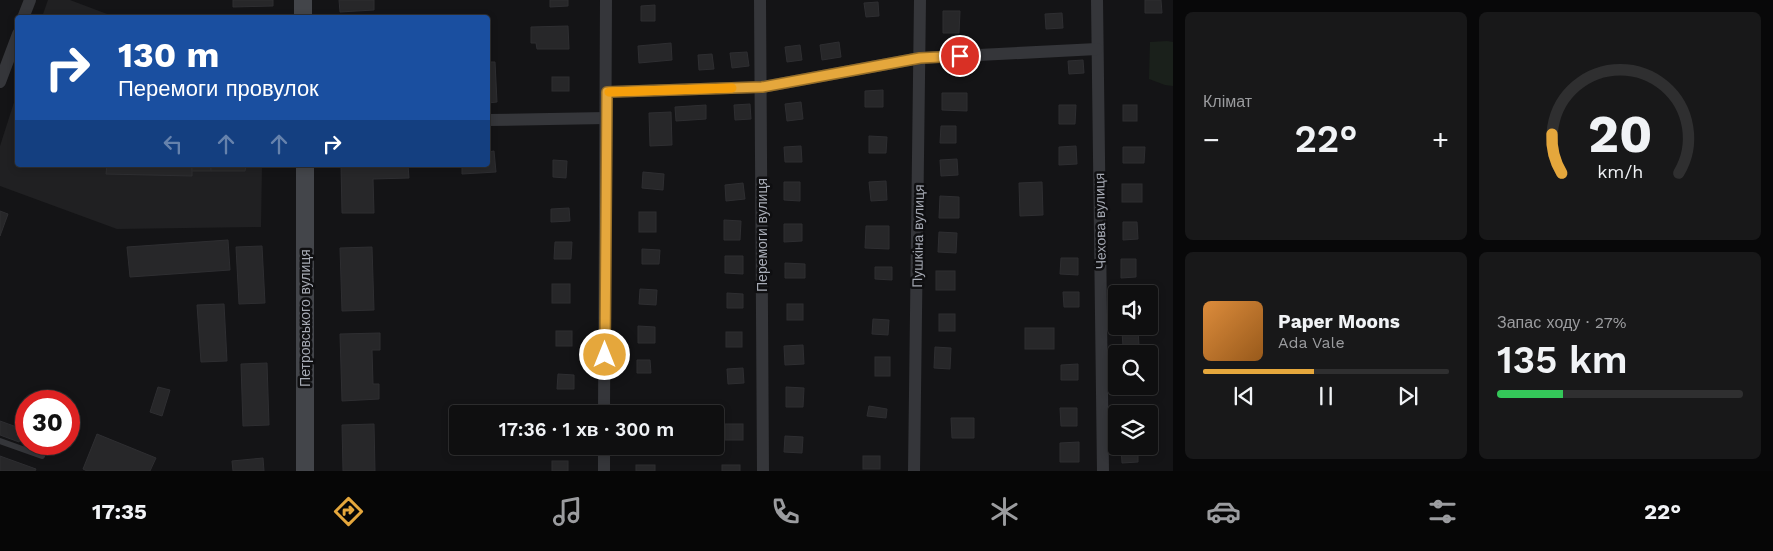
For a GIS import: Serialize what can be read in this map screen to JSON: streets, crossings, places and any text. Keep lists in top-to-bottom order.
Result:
{
  "streets": {
    "main road": ["Петровського вулиця"],
    "street": ["Чехова вулиця", "Перемоги вулиця", "Пушкіна вулиця"]
  },
  "page": {
    "tile": [
      "Клімат",
      ["Запас ходу · 27%", "135 km"]
    ],
    "turn": ["130 m", "Перемоги провулок"],
    "heat": ["−", "22°", "+"],
    "song": ["Paper Moons", "Ada Vale"],
    "limit": "30",
    "trip": "17:36 · 1 хв · 300 m",
    "tabs": ["17:35", "22°"],
    "gauge": ["20", "km/h"]
  }
}
